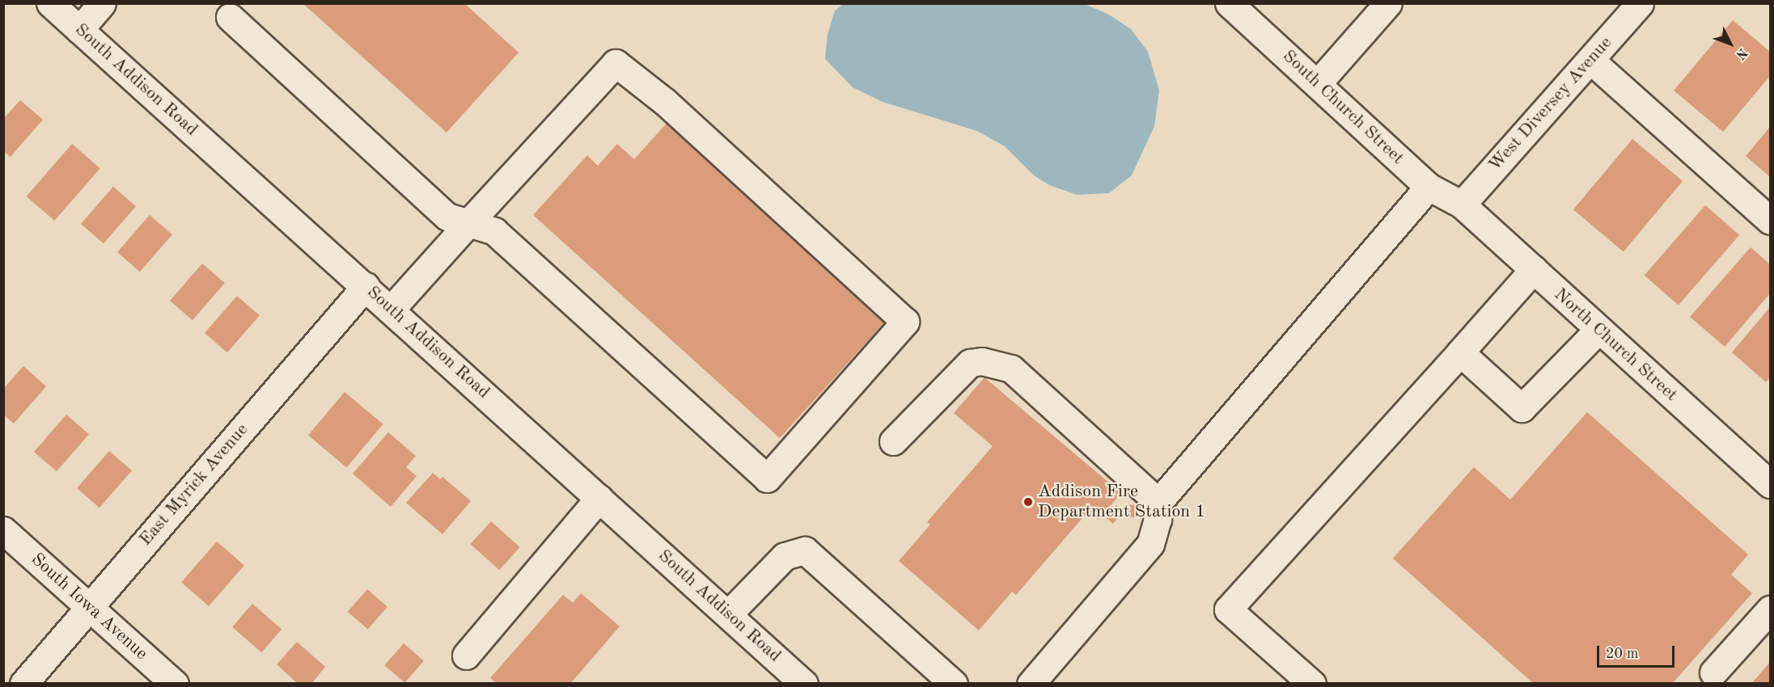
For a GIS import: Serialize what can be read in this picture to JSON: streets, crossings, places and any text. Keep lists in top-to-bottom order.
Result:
{
  "streets": {
    "street": [
      "South Addison Road",
      "West Diversey Avenue",
      "South Church Street",
      "North Church Street",
      "East Myrick Avenue",
      "South Iowa Avenue"
    ]
  },
  "crossings": [
    ["South Addison Road", "East Myrick Avenue"],
    ["West Diversey Avenue", "South Church Street"],
    ["West Diversey Avenue", "North Church Street"],
    ["South Church Street", "North Church Street"],
    ["East Myrick Avenue", "South Iowa Avenue"]
  ],
  "places": ["Addison Fire Department Station 1"],
  "scale_bar": "20 m",
  "north": "bottom right"
}
